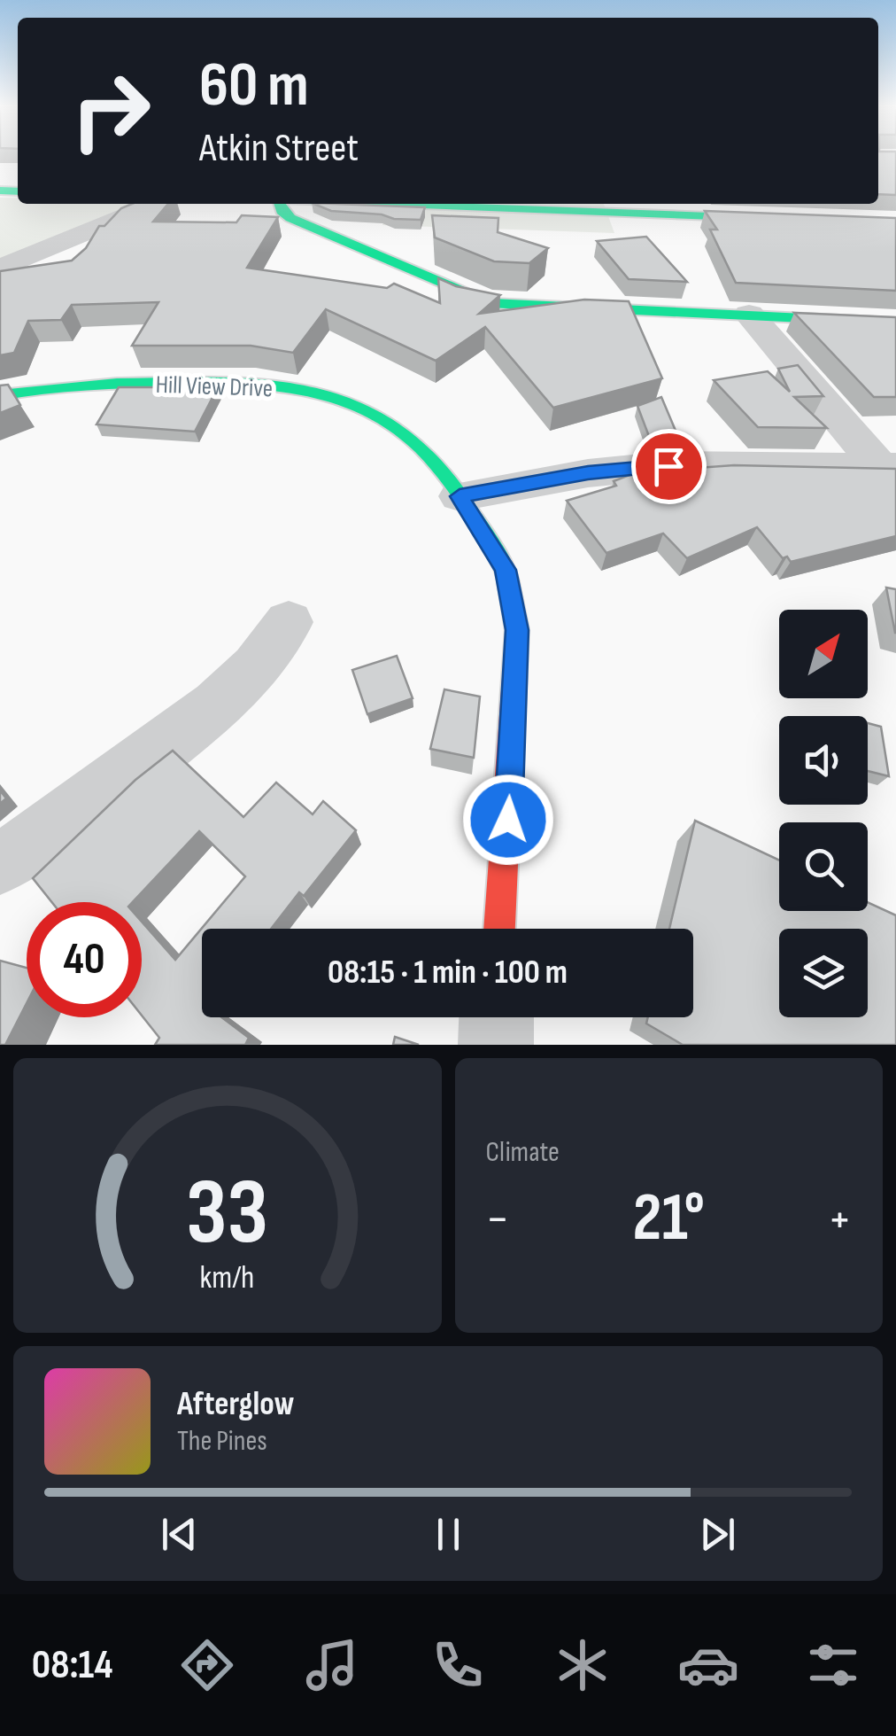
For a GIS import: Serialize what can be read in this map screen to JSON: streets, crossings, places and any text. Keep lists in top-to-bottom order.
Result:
{
  "streets": {
    "street": ["Hill View Drive"]
  },
  "north": "top right",
  "page": {
    "turn": ["60 m", "Atkin Street"],
    "limit": "40",
    "trip": "08:15 · 1 min · 100 m",
    "tile": "Climate",
    "heat": ["−", "21°", "+"],
    "song": ["Afterglow", "The Pines"],
    "tabs": "08:14",
    "gauge": ["33", "km/h"]
  }
}
